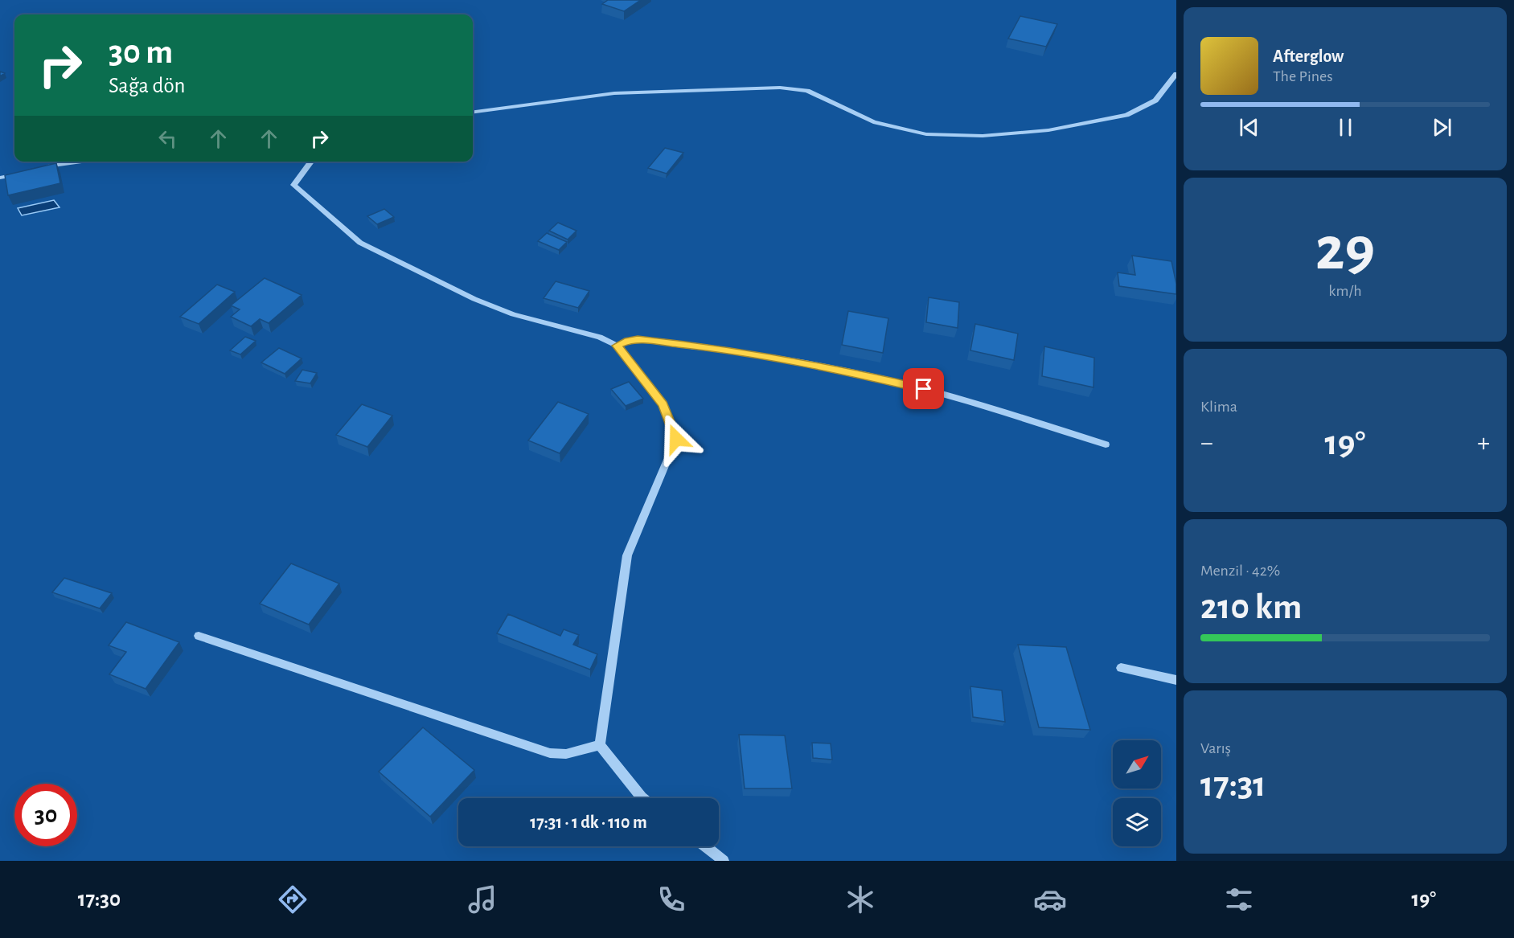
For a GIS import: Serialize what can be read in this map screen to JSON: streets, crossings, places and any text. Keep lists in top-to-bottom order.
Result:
{
  "north": "top right",
  "page": {
    "turn": ["30 m", "Sağa dön"],
    "song": ["Afterglow", "The Pines"],
    "tile": [
      ["29", "km/h"],
      "Klima",
      ["Menzil · 42%", "210 km"],
      ["Varış", "17:31"]
    ],
    "heat": ["−", "19°", "+"],
    "limit": "30",
    "trip": "17:31 · 1 dk · 110 m",
    "tabs": ["17:30", "19°"]
  }
}
